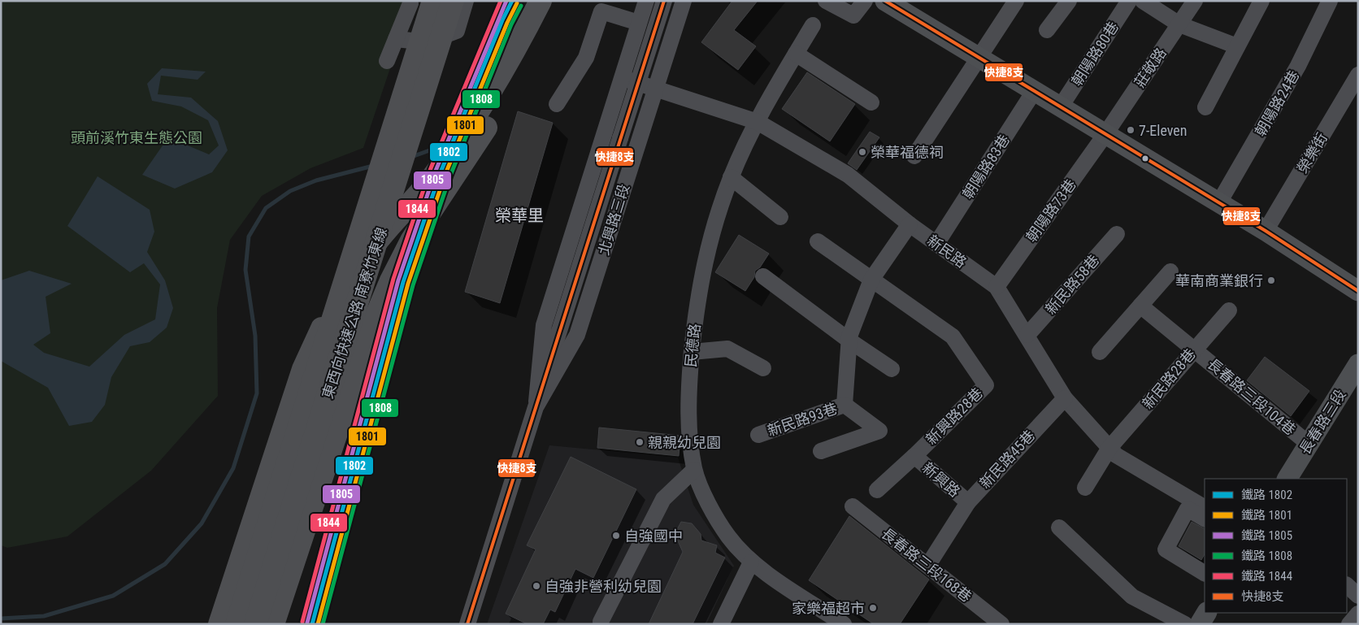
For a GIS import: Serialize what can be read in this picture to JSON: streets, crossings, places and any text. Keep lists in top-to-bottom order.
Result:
{
  "streets": {
    "highway": ["東西向快速公路 南寮竹東線"],
    "main road": ["長春路三段"],
    "street": [
      "朝陽路80巷",
      "莊敬路",
      "朝陽路24巷",
      "榮樂街",
      "朝陽路83巷",
      "朝陽路73巷",
      "北興路三段",
      "新民路",
      "新民路58巷",
      "民德路",
      "新民路28巷",
      "長春路三段104巷",
      "新興路28巷",
      "新民路93巷",
      "新民路45巷",
      "新興路",
      "長春路三段168巷"
    ]
  },
  "crossings": [
    ["莊敬路", "朝陽路73巷"],
    ["朝陽路83巷", "新民路"],
    ["朝陽路73巷", "新民路"],
    ["北興路三段", "新民路"],
    ["新民路", "新民路58巷"],
    ["新民路", "民德路"],
    ["新民路", "新民路28巷"],
    ["新民路", "新民路93巷"],
    ["新民路", "新民路45巷"],
    ["新民路28巷", "長春路三段104巷"],
    ["長春路三段104巷", "長春路三段"],
    ["新興路28巷", "新民路93巷"],
    ["新興路28巷", "新興路"],
    ["新民路45巷", "新興路"],
    ["新民路45巷", "長春路三段168巷"]
  ],
  "districts": ["榮華里"],
  "parks": ["頭前溪竹東生態公園"],
  "places": [
    "7-Eleven",
    "榮華福德祠",
    "華南商業銀行",
    "親親幼兒園",
    "自強國中",
    "自強非營利幼兒園",
    "家樂福超市"
  ],
  "lines": [
    "rail line 1802",
    "rail line 1805",
    "rail line 1844",
    "transit line 快捷8支",
    "rail line 1801",
    "rail line 1808"
  ],
  "legend": [
    "鐵路 1802",
    "鐵路 1801",
    "鐵路 1805",
    "鐵路 1808",
    "鐵路 1844",
    "快捷8支"
  ]
}
